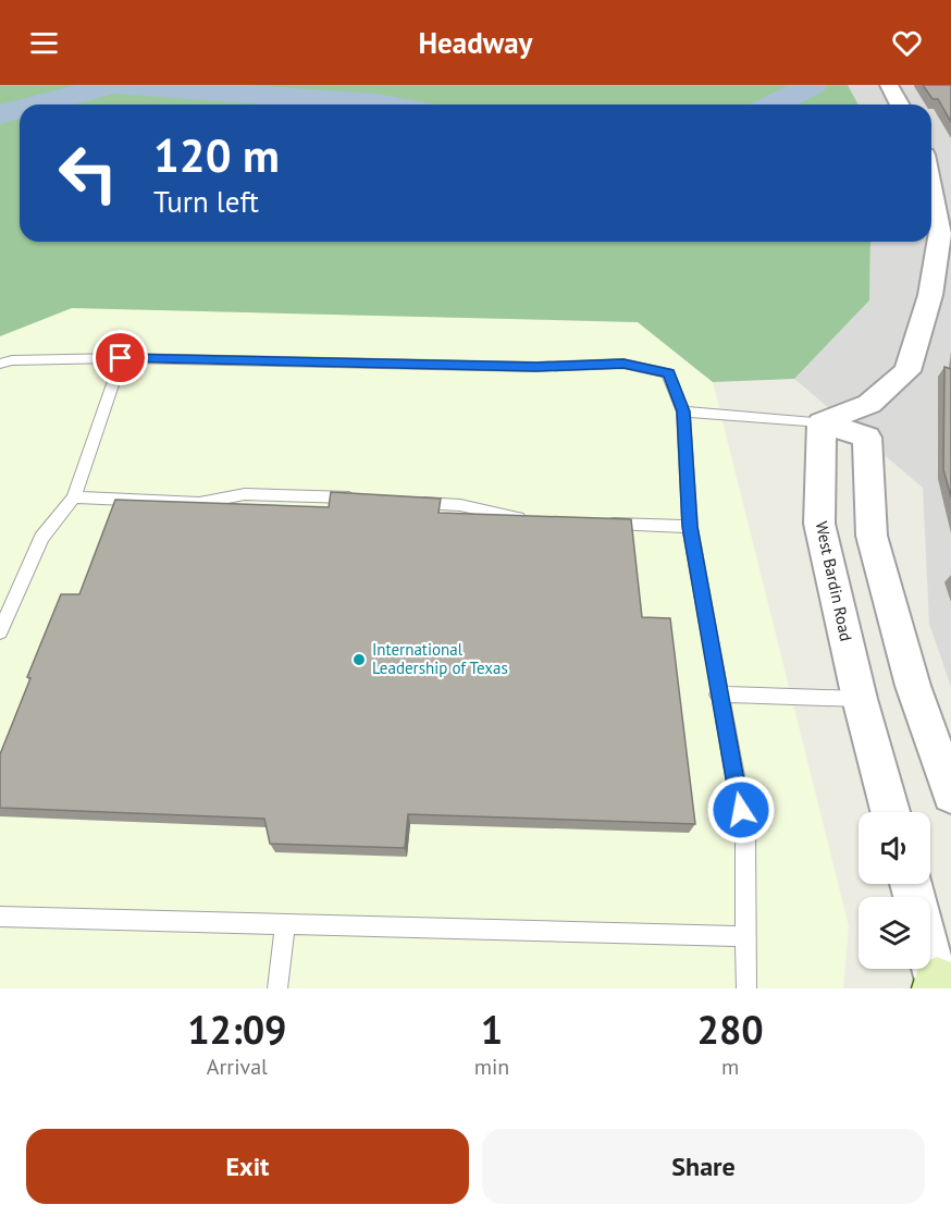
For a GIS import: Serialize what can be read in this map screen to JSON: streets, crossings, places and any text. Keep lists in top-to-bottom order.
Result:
{
  "streets": {
    "street": ["West Bardin Road"]
  },
  "places": ["International Leadership of Texas"],
  "page": {
    "header": "Headway",
    "turn": ["120 m", "Turn left"],
    "eta": [
      "12:09",
      "Arrival",
      "1",
      "min",
      "280",
      "m"
    ],
    "buttons": ["Exit", "Share"]
  }
}
